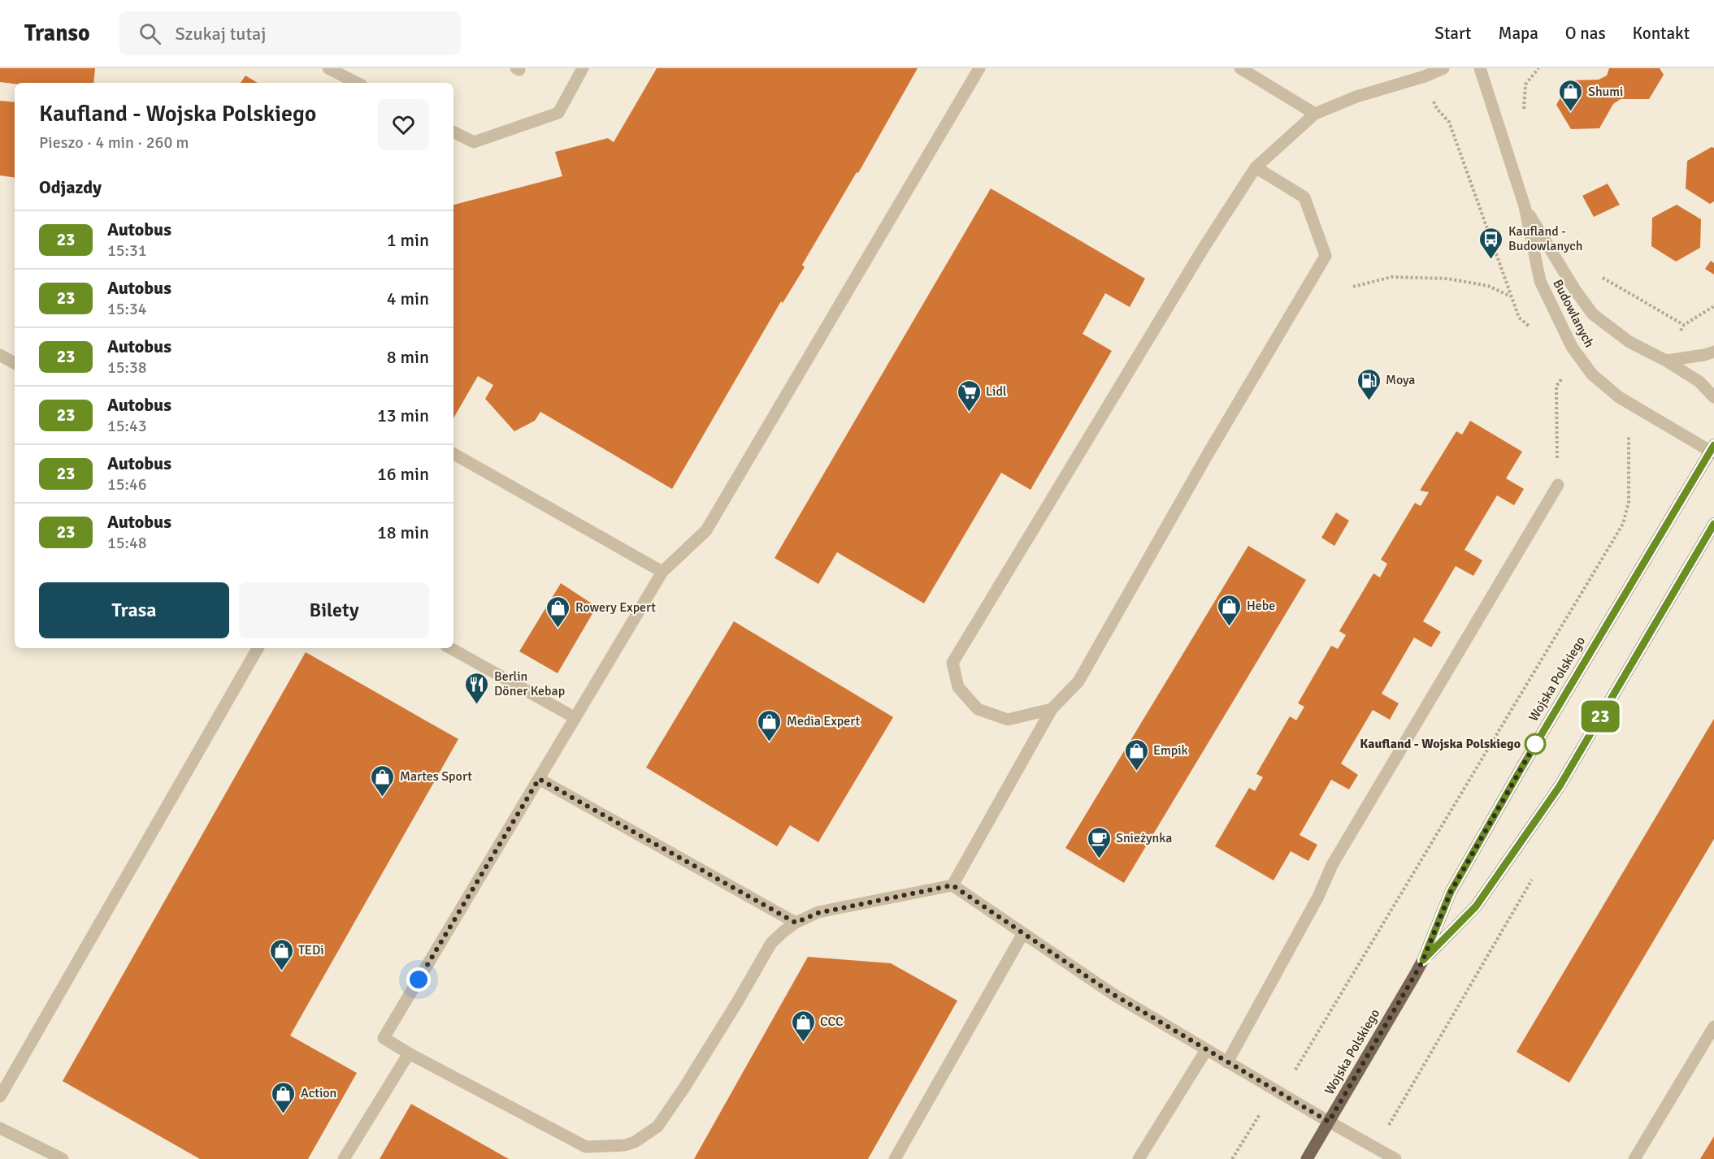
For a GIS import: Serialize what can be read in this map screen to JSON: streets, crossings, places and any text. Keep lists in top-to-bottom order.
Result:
{
  "streets": {
    "main road": ["Wojska Polskiego"],
    "street": ["Budowlanych"]
  },
  "crossings": [
    ["Budowlanych", "Wojska Polskiego"]
  ],
  "places": {
    "shop": [
      "Shumi",
      "Hebe",
      "Rowery Expert",
      "Media Expert",
      "Empik",
      "Martes Sport",
      "TEDi",
      "CCC",
      "Action"
    ],
    "bus stop": ["Kaufland - Budowlanych"],
    "fuel station": ["Moya"],
    "supermarket": ["Lidl"],
    "restaurant": ["Berlin Döner Kebap"],
    "other": ["Kaufland - Wojska Polskiego"],
    "cafe": ["Snieżynka"]
  },
  "lines": ["bus line 23"],
  "page": {
    "header": "Transo",
    "search": "Szukaj tutaj",
    "nav": [
      "Start",
      "Mapa",
      "O nas",
      "Kontakt"
    ],
    "on_map": "23",
    "heading": [
      ["Kaufland - Wojska Polskiego", "Pieszo · 4 min · 260 m"],
      "Odjazdy"
    ],
    "list": [
      {
        "mark": "23",
        "name": "Autobus",
        "note": "15:31",
        "value": "1 min"
      },
      {
        "mark": "23",
        "name": "Autobus",
        "note": "15:34",
        "value": "4 min"
      },
      {
        "mark": "23",
        "name": "Autobus",
        "note": "15:38",
        "value": "8 min"
      },
      {
        "mark": "23",
        "name": "Autobus",
        "note": "15:43",
        "value": "13 min"
      },
      {
        "mark": "23",
        "name": "Autobus",
        "note": "15:46",
        "value": "16 min"
      },
      {
        "mark": "23",
        "name": "Autobus",
        "note": "15:48",
        "value": "18 min"
      }
    ],
    "buttons": ["Trasa", "Bilety"]
  }
}
